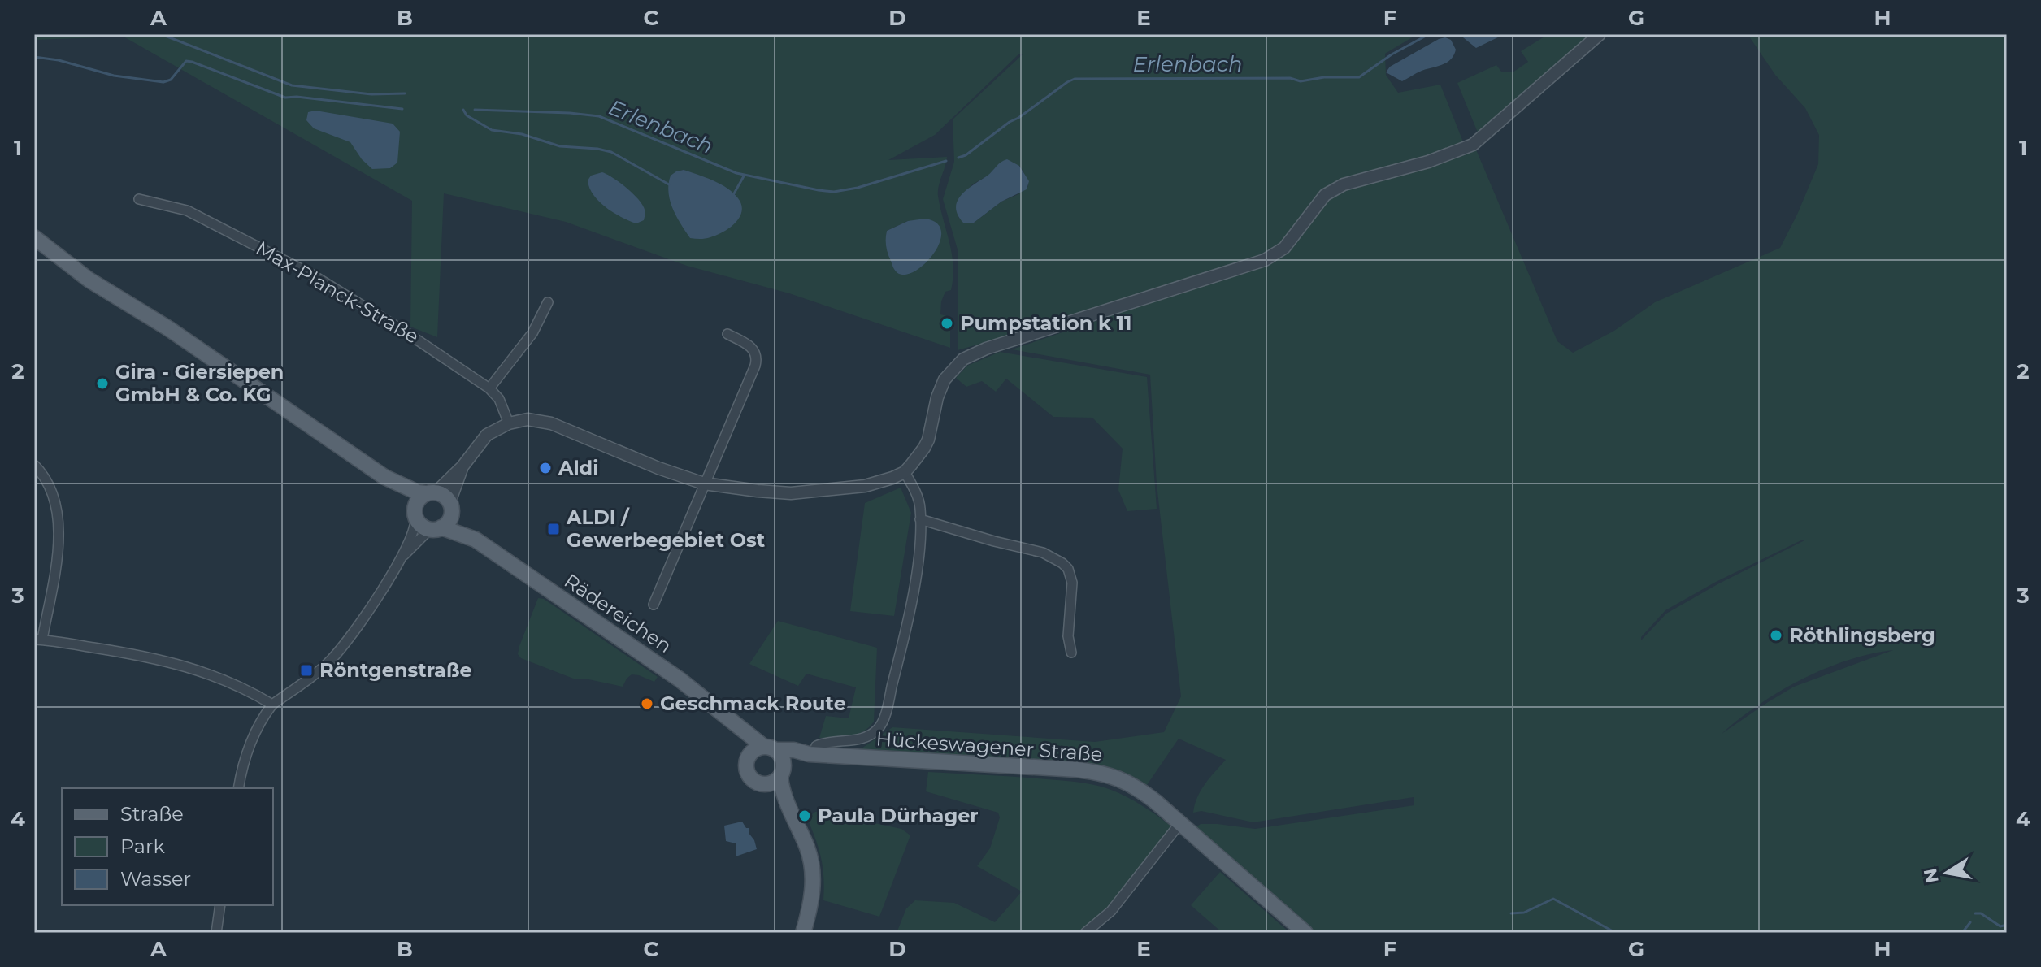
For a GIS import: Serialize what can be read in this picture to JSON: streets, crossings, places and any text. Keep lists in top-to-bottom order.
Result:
{
  "streets": {
    "main road": ["Rädereichen", "Hückeswagener Straße"],
    "street": ["Max-Planck-Straße"]
  },
  "crossings": [
    ["Rädereichen", "Hückeswagener Straße"]
  ],
  "water": ["Erlenbach"],
  "places": {
    "other": [
      "Pumpstation k 11",
      "Gira - Giersiepen GmbH & Co. KG",
      "Aldi",
      "Röthlingsberg",
      "Geschmack Route",
      "Paula Dürhager"
    ],
    "transit": ["ALDI / Gewerbegebiet Ost", "Röntgenstraße"]
  },
  "legend": ["Straße", "Park", "Wasser"],
  "north": "left",
  "grid": {
    "columns": [
      "A",
      "B",
      "C",
      "D",
      "E",
      "F",
      "G",
      "H"
    ],
    "rows": [
      "1",
      "2",
      "3",
      "4"
    ]
  }
}
